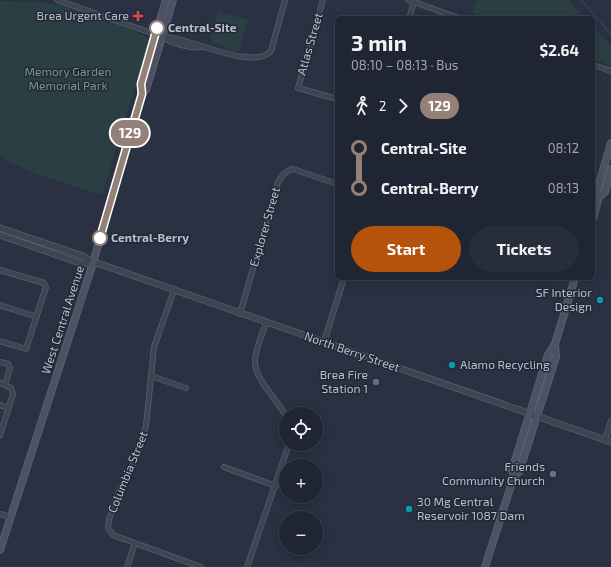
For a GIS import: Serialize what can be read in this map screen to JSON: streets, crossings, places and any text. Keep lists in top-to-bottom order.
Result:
{
  "streets": {
    "main road": ["West Central Avenue"],
    "street": [
      "Atlas Street",
      "Explorer Street",
      "North Berry Street",
      "Columbia Street"
    ]
  },
  "crossings": [
    ["Explorer Street", "North Berry Street"],
    ["West Central Avenue", "North Berry Street"],
    ["North Berry Street", "Columbia Street"]
  ],
  "parks": ["Memory Garden Memorial Park"],
  "places": {
    "health": ["Brea Urgent Care"],
    "other": [
      "Central-Site",
      "Central-Berry",
      "SF Interior Design",
      "Alamo Recycling",
      "Brea Fire Station 1",
      "Friends Community Church",
      "30 Mg Central Reservoir 1087 Dam"
    ]
  },
  "lines": ["bus line 129"],
  "page": {
    "on_map": "129",
    "heading": ["3 min", "08:10 – 08:13 · Bus", "$2.64"],
    "legs": ["2", "129"],
    "list": [
      {
        "name": "Central-Site",
        "value": "08:12"
      },
      {
        "name": "Central-Berry",
        "value": "08:13"
      }
    ],
    "buttons": ["Start", "Tickets"],
    "map_buttons": ["+", "−"]
  }
}
